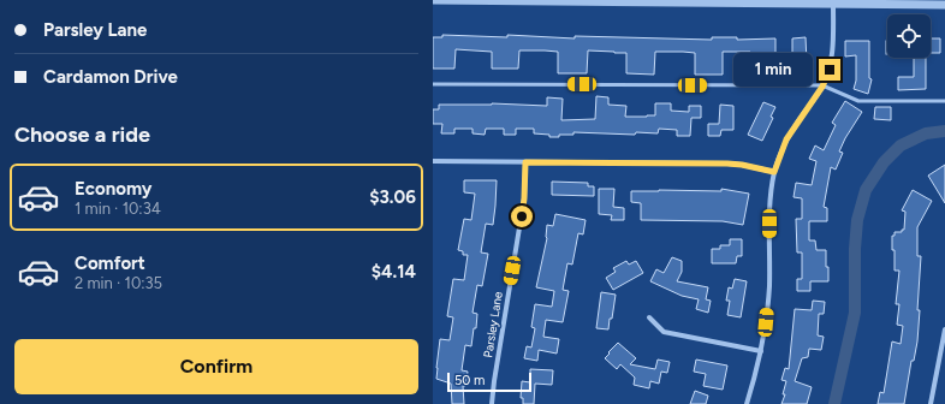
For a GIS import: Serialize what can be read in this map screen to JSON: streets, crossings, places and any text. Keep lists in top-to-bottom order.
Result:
{
  "streets": {
    "street": ["Parsley Lane"]
  },
  "scale_bar": "50 m",
  "page": {
    "banner": ["Parsley Lane", "Cardamon Drive"],
    "bubble": "1 min",
    "heading": "Choose a ride",
    "list": [
      {
        "name": "Economy",
        "note": "1 min · 10:34",
        "value": "$3.06"
      },
      {
        "name": "Comfort",
        "note": "2 min · 10:35",
        "value": "$4.14"
      }
    ],
    "buttons": "Confirm",
    "scale": "50 m"
  }
}
